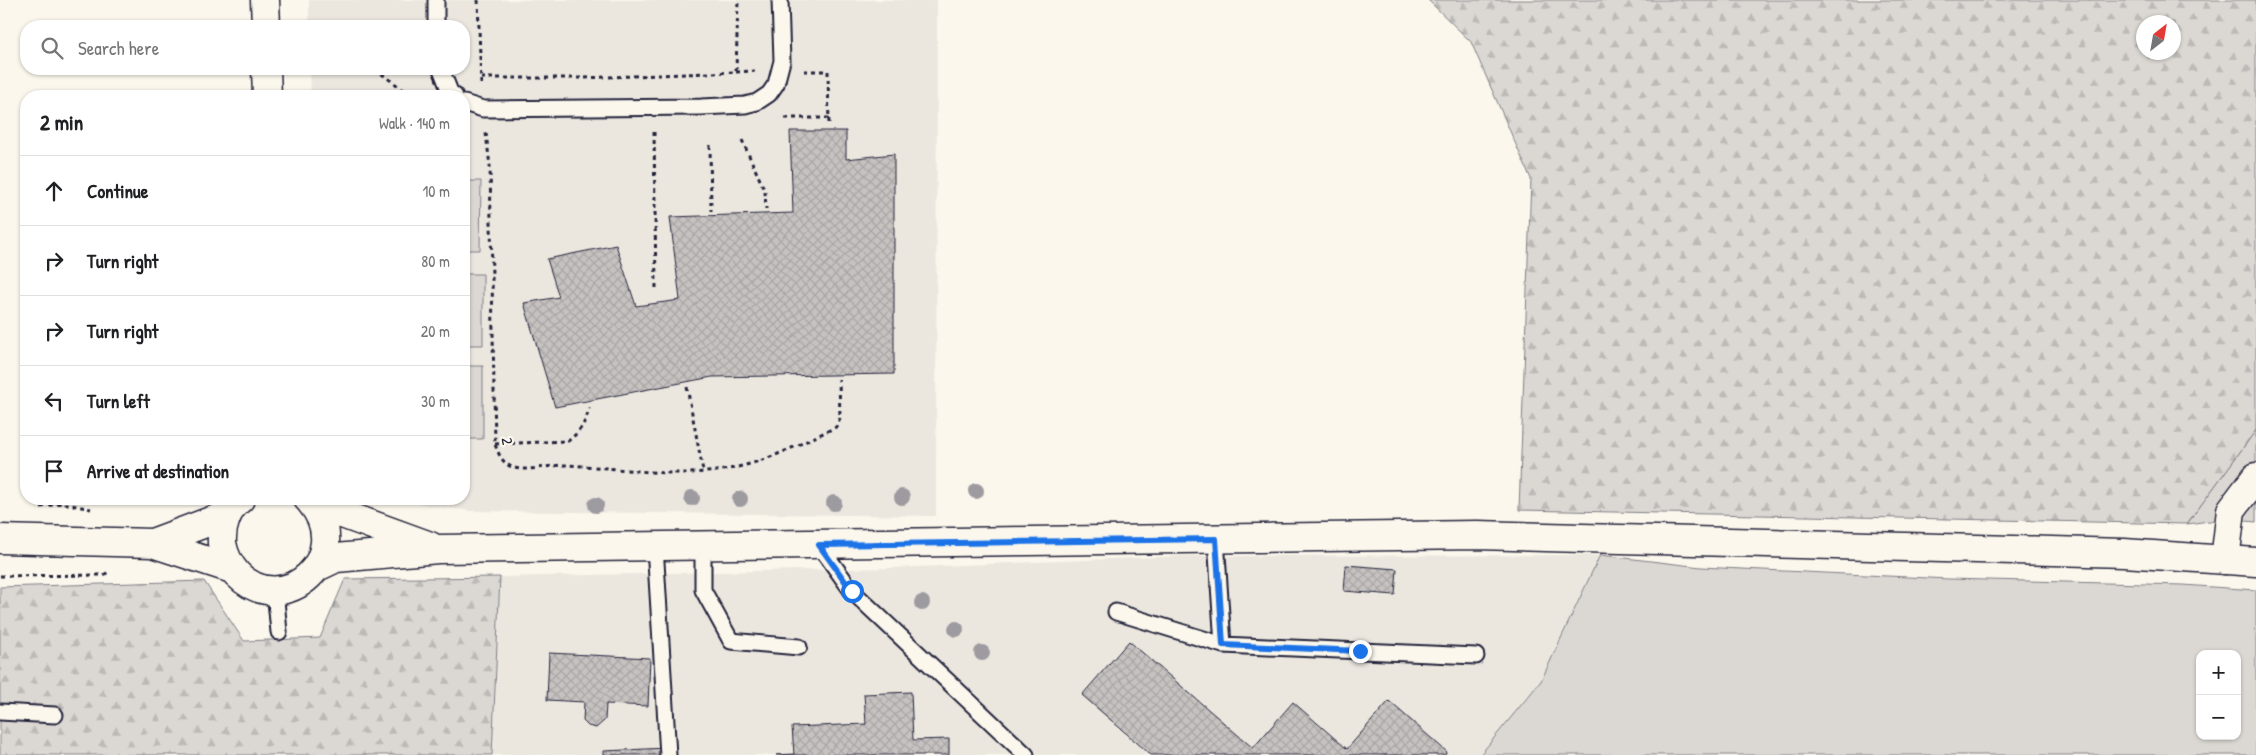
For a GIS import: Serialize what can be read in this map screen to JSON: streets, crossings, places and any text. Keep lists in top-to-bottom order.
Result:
{
  "streets": {
    "path": ["2"]
  },
  "north": "top right",
  "page": {
    "search": "Search here",
    "heading": ["2 min", "Walk · 140 m"],
    "list": [
      ["Continue", "10 m"],
      ["Turn right", "80 m"],
      ["Turn right", "20 m"],
      ["Turn left", "30 m"],
      "Arrive at destination"
    ],
    "map_buttons": ["+", "−"]
  }
}
